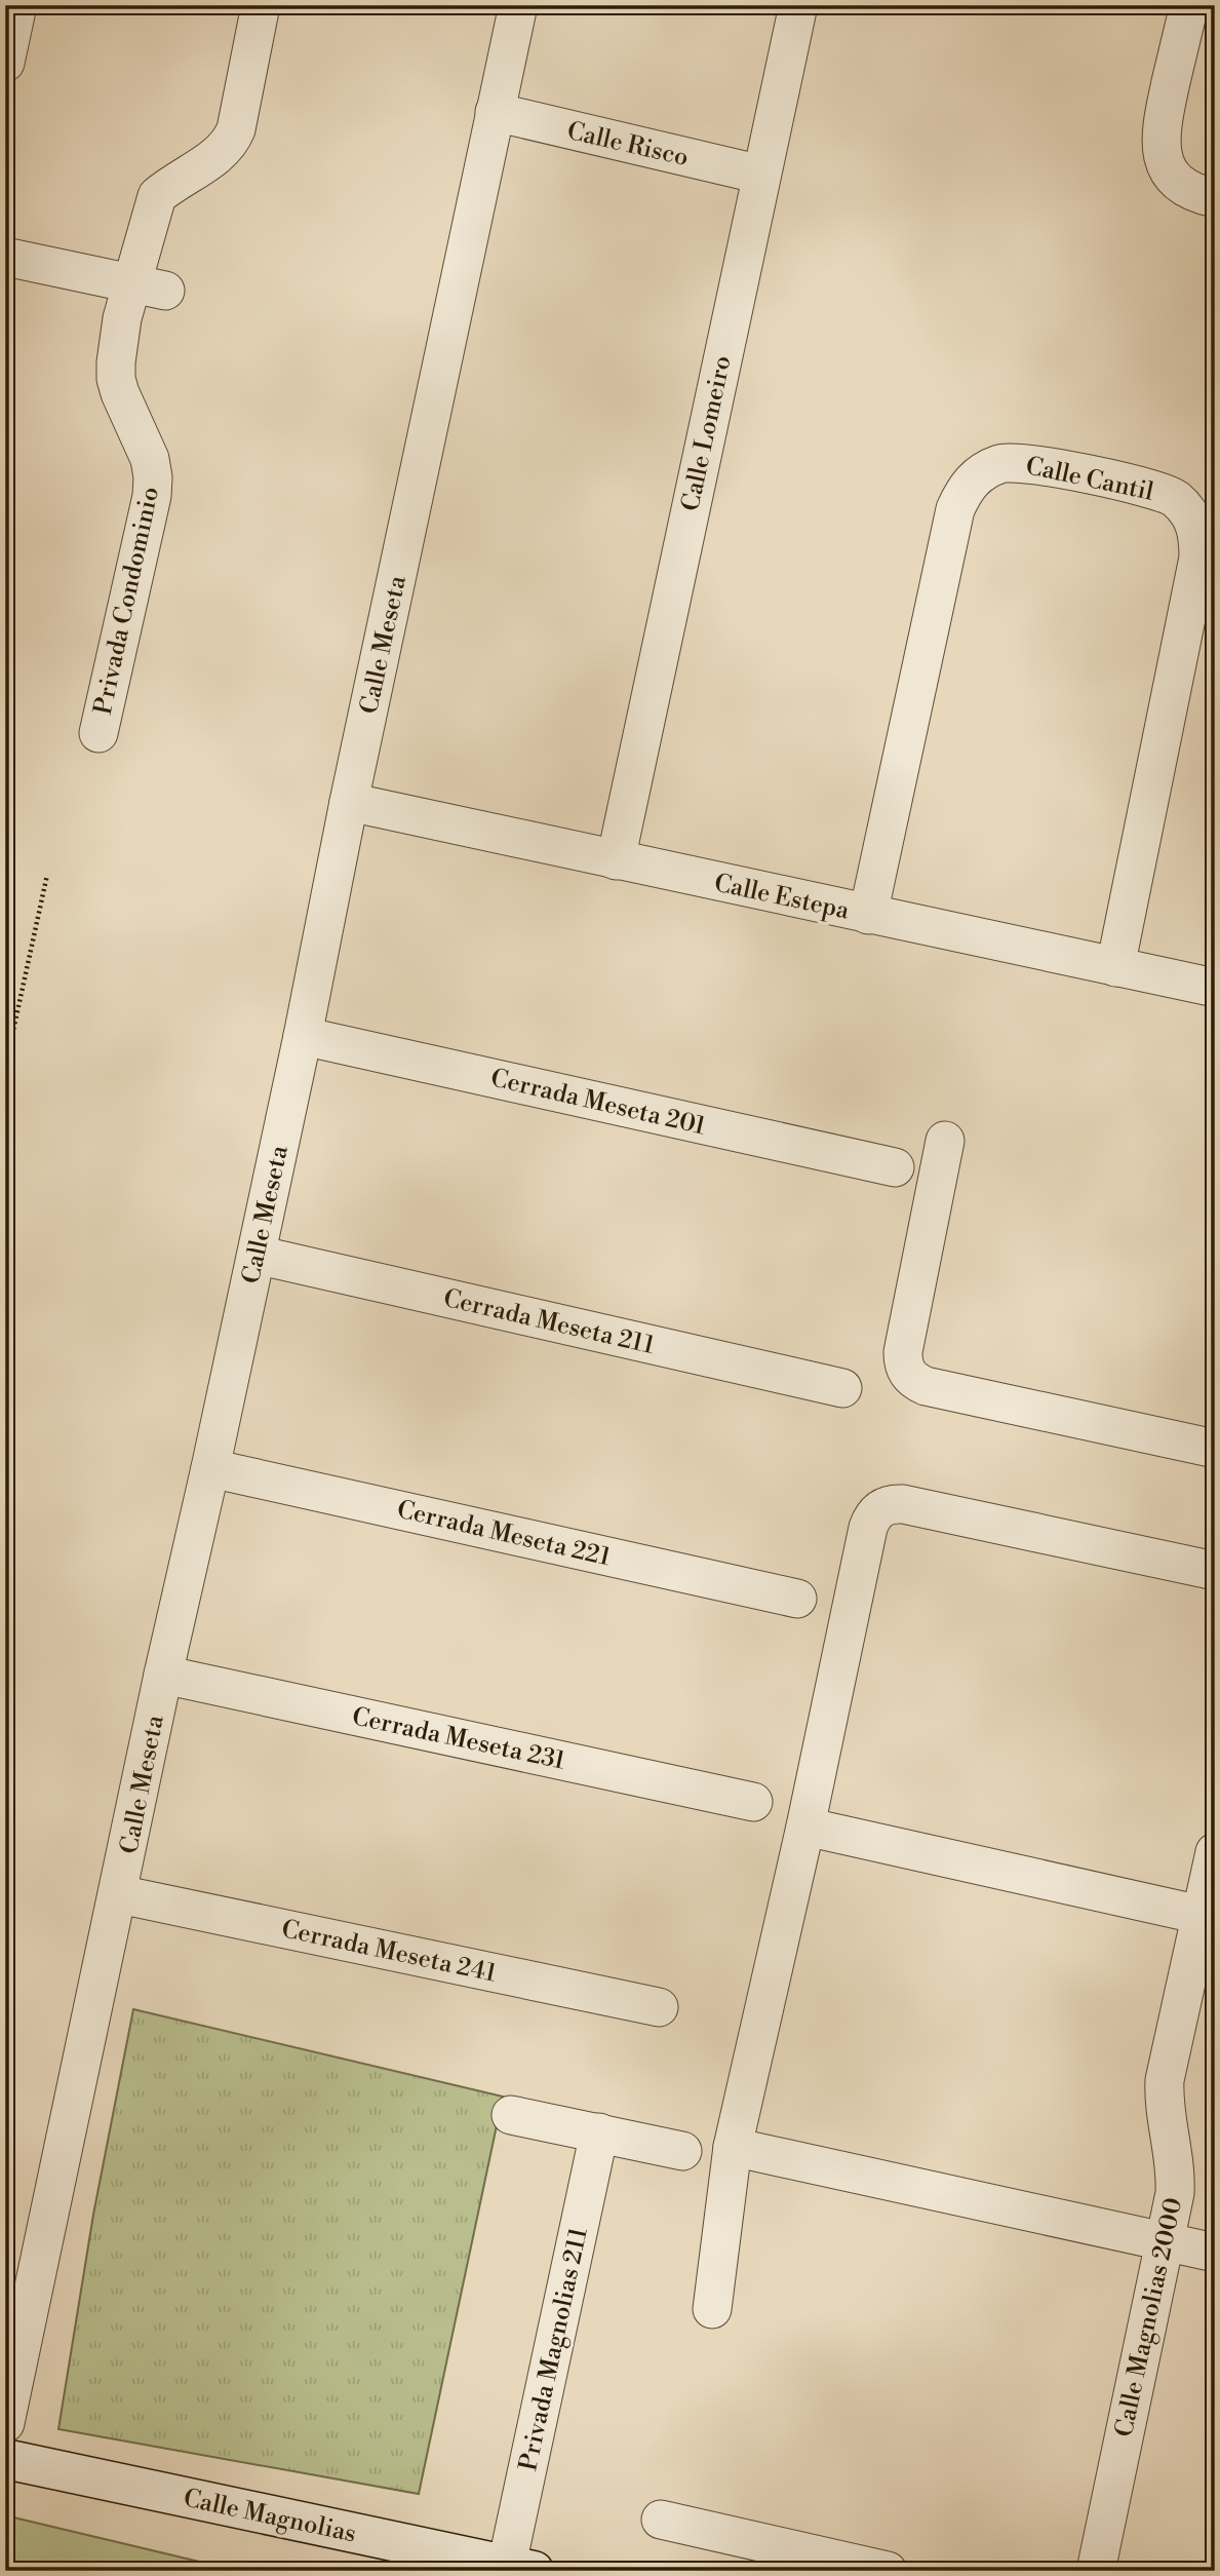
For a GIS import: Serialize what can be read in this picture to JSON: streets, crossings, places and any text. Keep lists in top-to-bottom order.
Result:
{
  "streets": {
    "main road": ["Calle Magnolias"],
    "street": [
      "Calle Risco",
      "Calle Lomeiro",
      "Calle Cantil",
      "Privada Condominio",
      "Calle Meseta",
      "Calle Estepa",
      "Cerrada Meseta 201",
      "Cerrada Meseta 211",
      "Cerrada Meseta 221",
      "Cerrada Meseta 231",
      "Cerrada Meseta 241",
      "Calle Magnolias 2000",
      "Privada Magnolias 211"
    ]
  },
  "crossings": [
    ["Calle Risco", "Calle Lomeiro"],
    ["Calle Risco", "Calle Meseta"],
    ["Calle Lomeiro", "Calle Estepa"],
    ["Calle Cantil", "Calle Estepa"],
    ["Calle Meseta", "Calle Estepa"],
    ["Calle Meseta", "Cerrada Meseta 201"],
    ["Calle Meseta", "Cerrada Meseta 211"],
    ["Calle Meseta", "Cerrada Meseta 221"],
    ["Calle Meseta", "Cerrada Meseta 231"],
    ["Calle Meseta", "Cerrada Meseta 241"],
    ["Privada Magnolias 211", "Calle Magnolias"]
  ]
}
